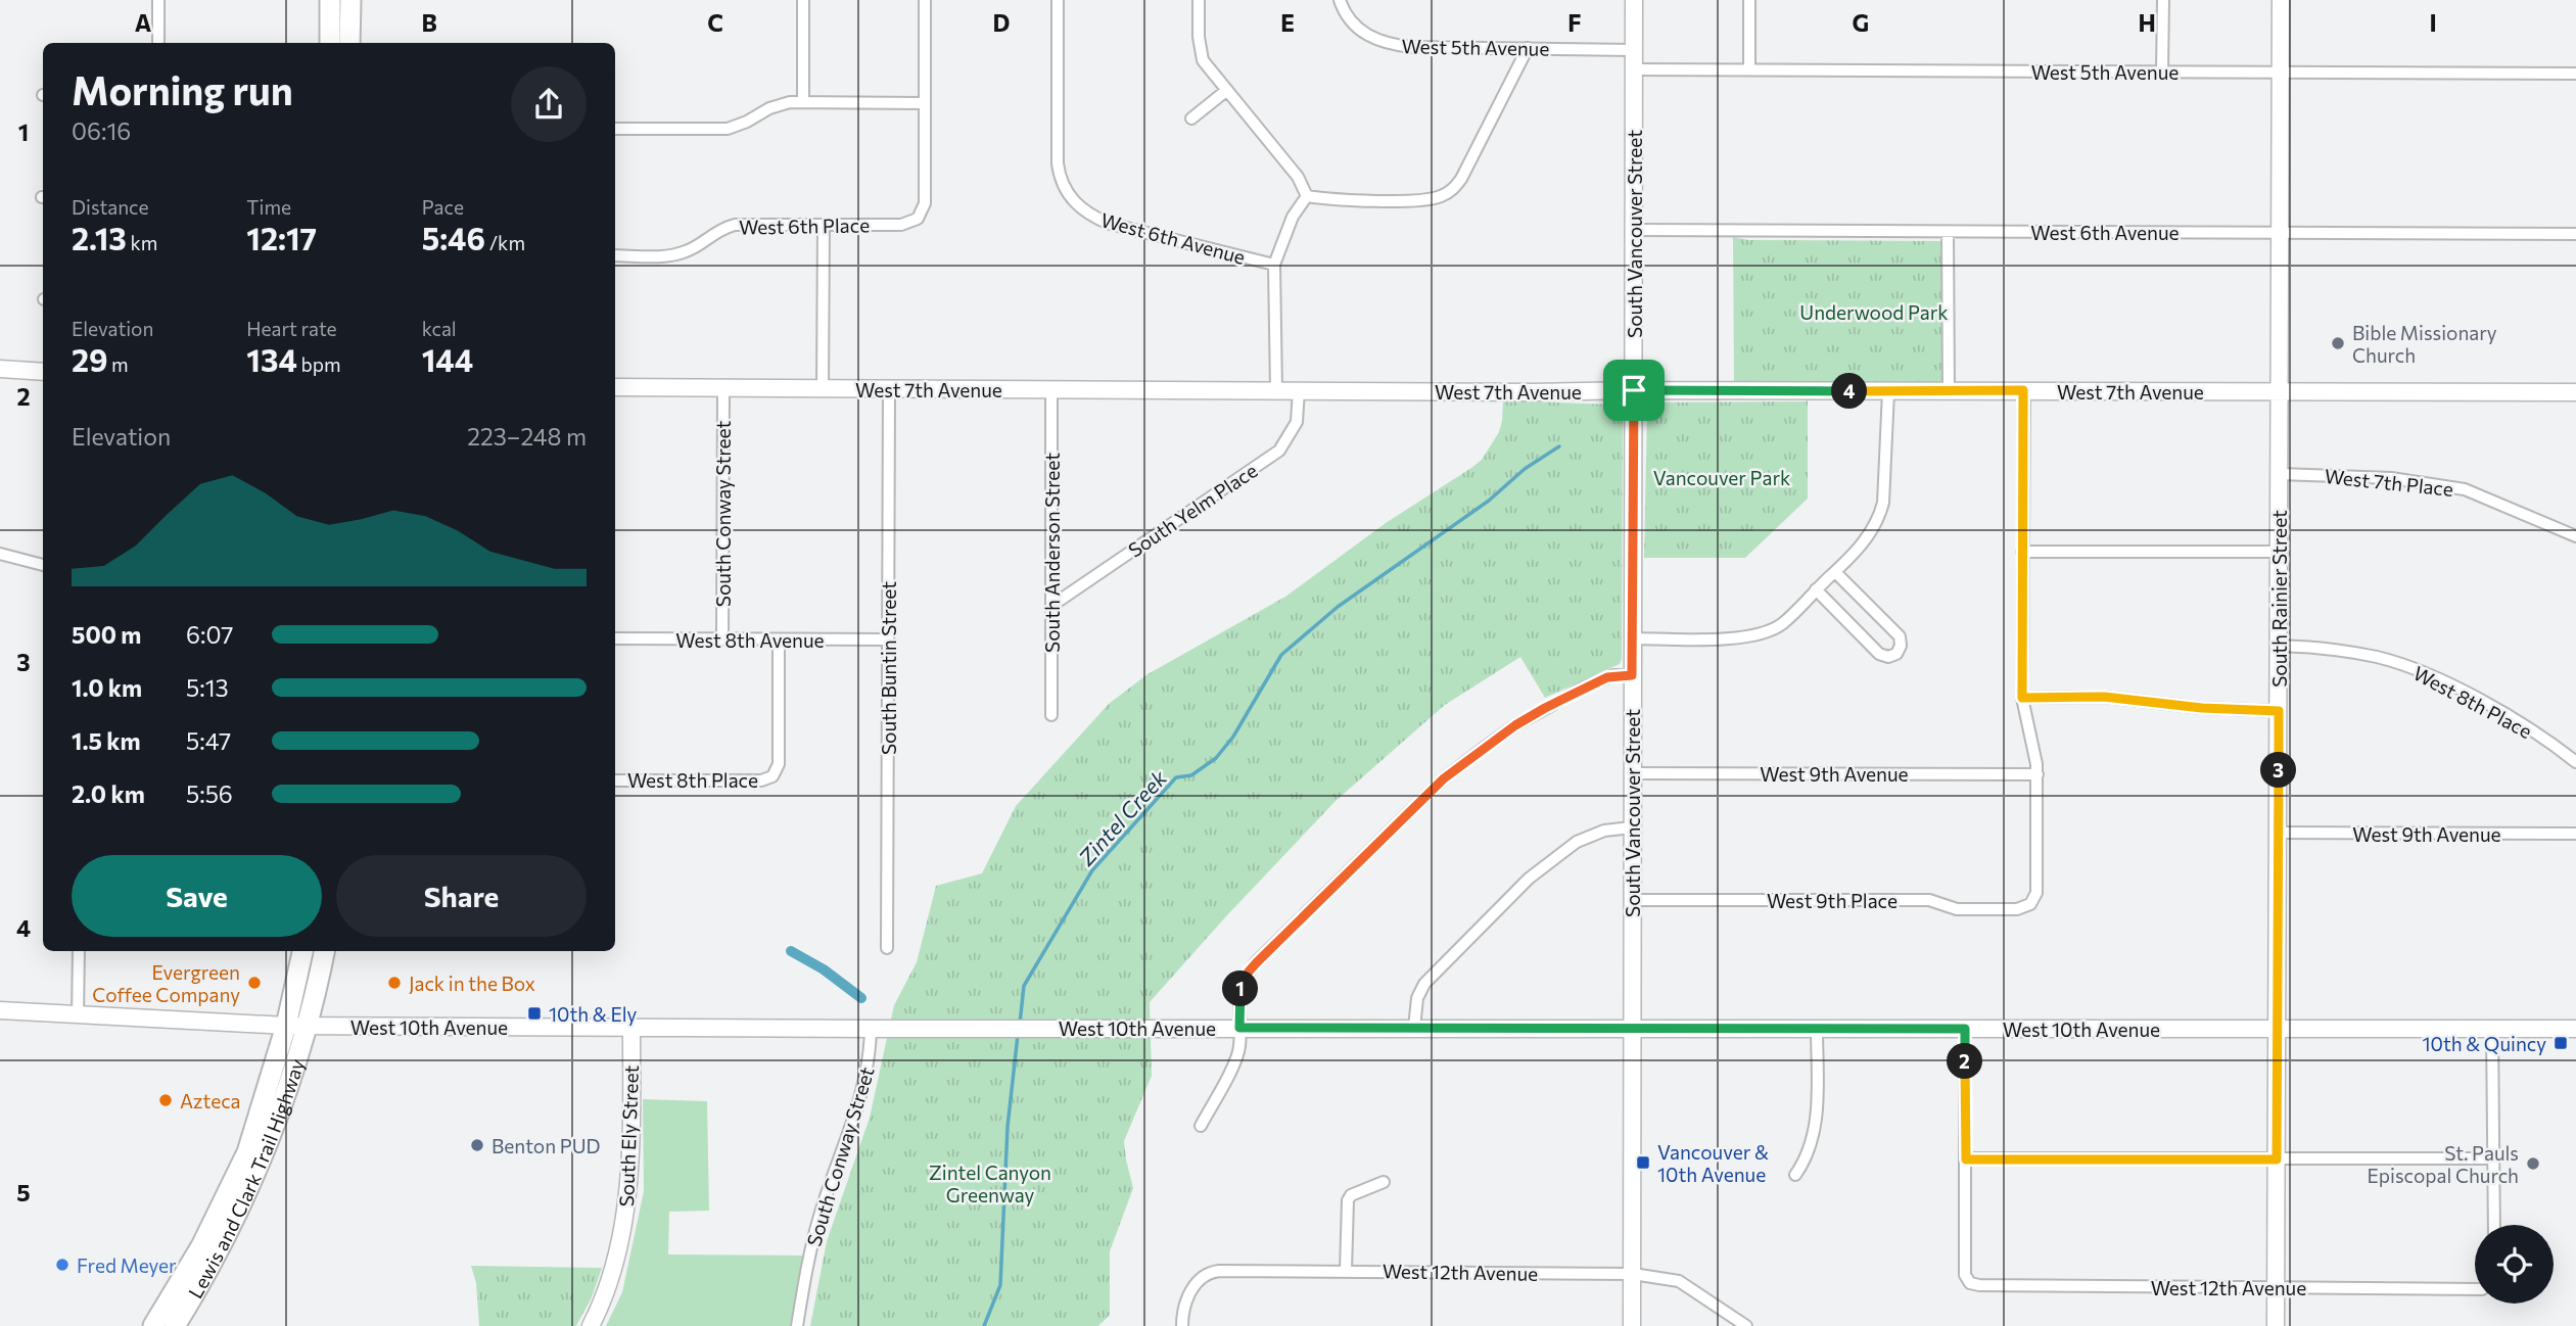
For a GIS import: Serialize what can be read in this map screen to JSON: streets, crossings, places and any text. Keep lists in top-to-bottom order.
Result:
{
  "streets": {
    "highway": ["Lewis and Clark Trail Highway"],
    "street": [
      "West 5th Avenue",
      "West 6th Place",
      "West 6th Avenue",
      "South Vancouver Street",
      "West 7th Avenue",
      "West 7th Place",
      "South Yelm Place",
      "South Conway Street",
      "South Anderson Street",
      "South Rainier Street",
      "West 8th Avenue",
      "South Buntin Street",
      "West 8th Place",
      "West 9th Avenue",
      "West 9th Place",
      "West 10th Avenue",
      "South Ely Street",
      "West 12th Avenue"
    ]
  },
  "crossings": [
    ["West 5th Avenue", "South Vancouver Street"],
    ["West 5th Avenue", "South Rainier Street"],
    ["West 6th Avenue", "South Vancouver Street"],
    ["West 6th Avenue", "South Rainier Street"],
    ["South Vancouver Street", "West 7th Avenue"],
    ["South Vancouver Street", "West 9th Avenue"],
    ["South Vancouver Street", "West 9th Place"],
    ["South Vancouver Street", "West 10th Avenue"],
    ["South Vancouver Street", "West 12th Avenue"],
    ["West 7th Avenue", "South Yelm Place"],
    ["West 7th Avenue", "South Conway Street"],
    ["West 7th Avenue", "South Anderson Street"],
    ["West 7th Avenue", "South Rainier Street"],
    ["West 7th Avenue", "South Buntin Street"],
    ["West 7th Place", "South Rainier Street"],
    ["South Yelm Place", "South Anderson Street"],
    ["South Conway Street", "West 8th Avenue"],
    ["South Conway Street", "West 10th Avenue"],
    ["South Rainier Street", "West 8th Place"],
    ["South Rainier Street", "West 9th Avenue"],
    ["South Rainier Street", "West 10th Avenue"],
    ["South Rainier Street", "West 12th Avenue"],
    ["West 8th Avenue", "South Buntin Street"],
    ["West 8th Avenue", "West 8th Place"],
    ["West 9th Avenue", "West 9th Place"],
    ["West 10th Avenue", "South Ely Street"],
    ["West 10th Avenue", "Lewis and Clark Trail Highway"]
  ],
  "water": ["Zintel Creek"],
  "parks": ["Underwood Park", "Vancouver Park", "Zintel Canyon Greenway"],
  "places": {
    "other": [
      "Bible Missionary Church",
      "Evergreen Coffee Company",
      "Jack in the Box",
      "Azteca",
      "Benton PUD",
      "St. Pauls Episcopal Church",
      "Fred Meyer"
    ],
    "transit": ["10th & Ely", "10th & Quincy", "Vancouver & 10th Avenue"]
  },
  "page": {
    "heading": ["Morning run", "06:16"],
    "stats": [
      ["Distance", "2.13 km"],
      ["Time", "12:17"],
      ["Pace", "5:46 /km"],
      ["Elevation", "29 m"],
      ["Heart rate", "134 bpm"],
      ["kcal", "144"]
    ],
    "pins": [
      "4",
      "3",
      "1",
      "2"
    ],
    "chart": ["Elevation", "223–248 m"],
    "list": [
      {
        "name": "500 m",
        "note": "6:07"
      },
      {
        "name": "1.0 km",
        "note": "5:13"
      },
      {
        "name": "1.5 km",
        "note": "5:47"
      },
      {
        "name": "2.0 km",
        "note": "5:56"
      }
    ],
    "buttons": ["Save", "Share"]
  },
  "grid": {
    "columns": [
      "A",
      "B",
      "C",
      "D",
      "E",
      "F",
      "G",
      "H",
      "I"
    ],
    "rows": [
      "1",
      "2",
      "3",
      "4",
      "5"
    ]
  }
}
